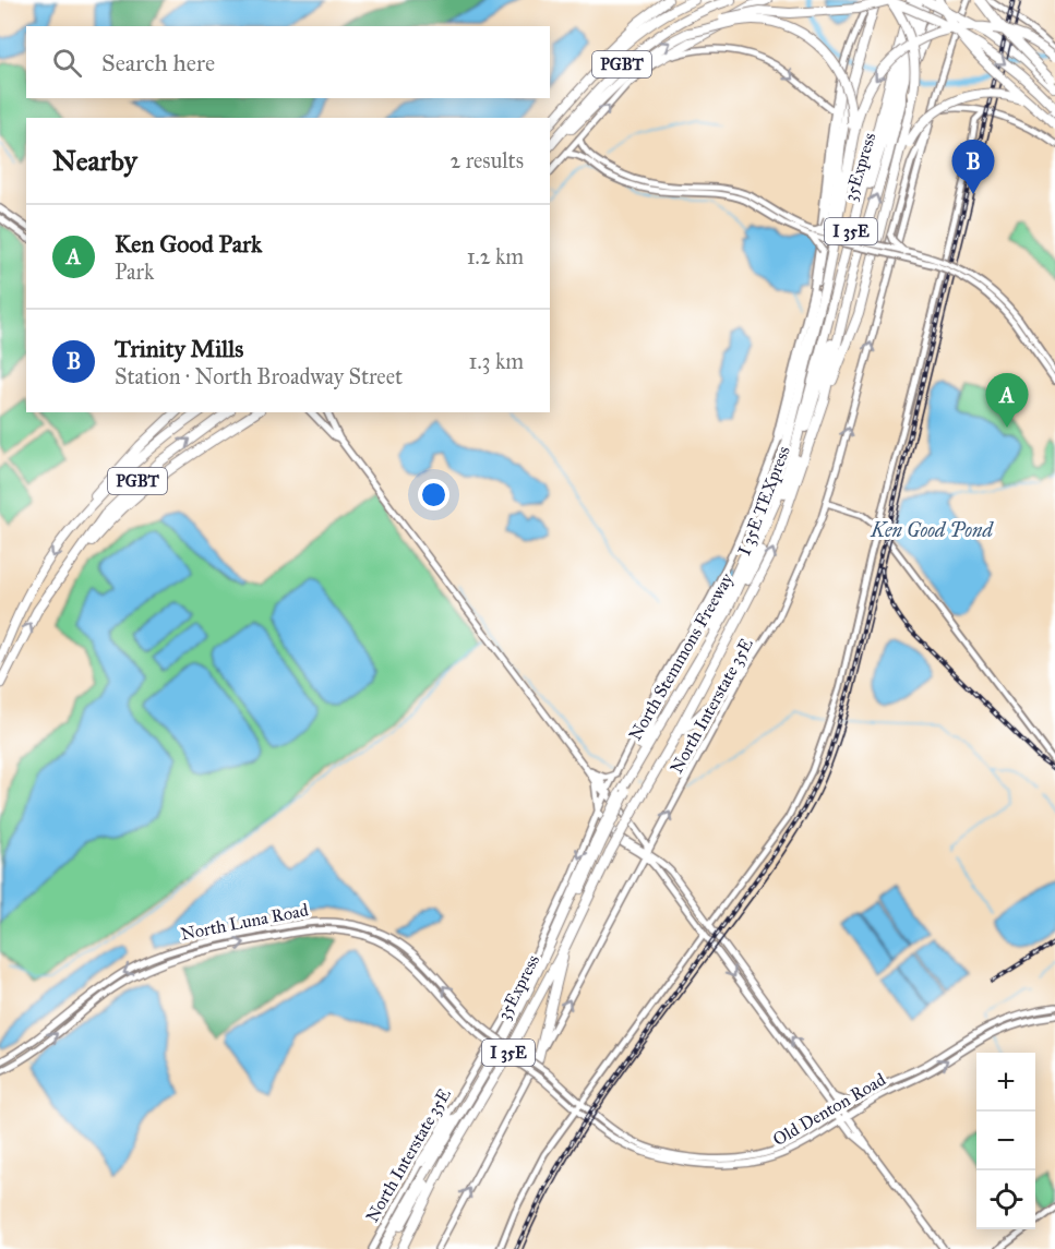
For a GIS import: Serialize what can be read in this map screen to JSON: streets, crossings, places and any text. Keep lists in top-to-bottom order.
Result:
{
  "streets": {
    "highway": [
      "PGBT",
      "35Express",
      "I 35E",
      "I 35E TEXpress",
      "North Stemmons Freeway"
    ],
    "main road": ["North Interstate 35E", "North Luna Road", "Old Denton Road"]
  },
  "crossings": [
    ["35Express", "I 35E TEXpress"],
    ["35Express", "North Stemmons Freeway"],
    ["I 35E TEXpress", "North Stemmons Freeway"],
    ["North Luna Road", "Old Denton Road"]
  ],
  "water": ["Ken Good Pond"],
  "page": {
    "search": "Search here",
    "heading": ["Nearby", "2 results"],
    "pins": ["B", "A"],
    "list": [
      {
        "mark": "A",
        "name": "Ken Good Park",
        "note": "Park",
        "value": "1.2 km"
      },
      {
        "mark": "B",
        "name": "Trinity Mills",
        "note": "Station · North Broadway Street",
        "value": "1.3 km"
      }
    ],
    "map_buttons": ["+", "−"]
  }
}
